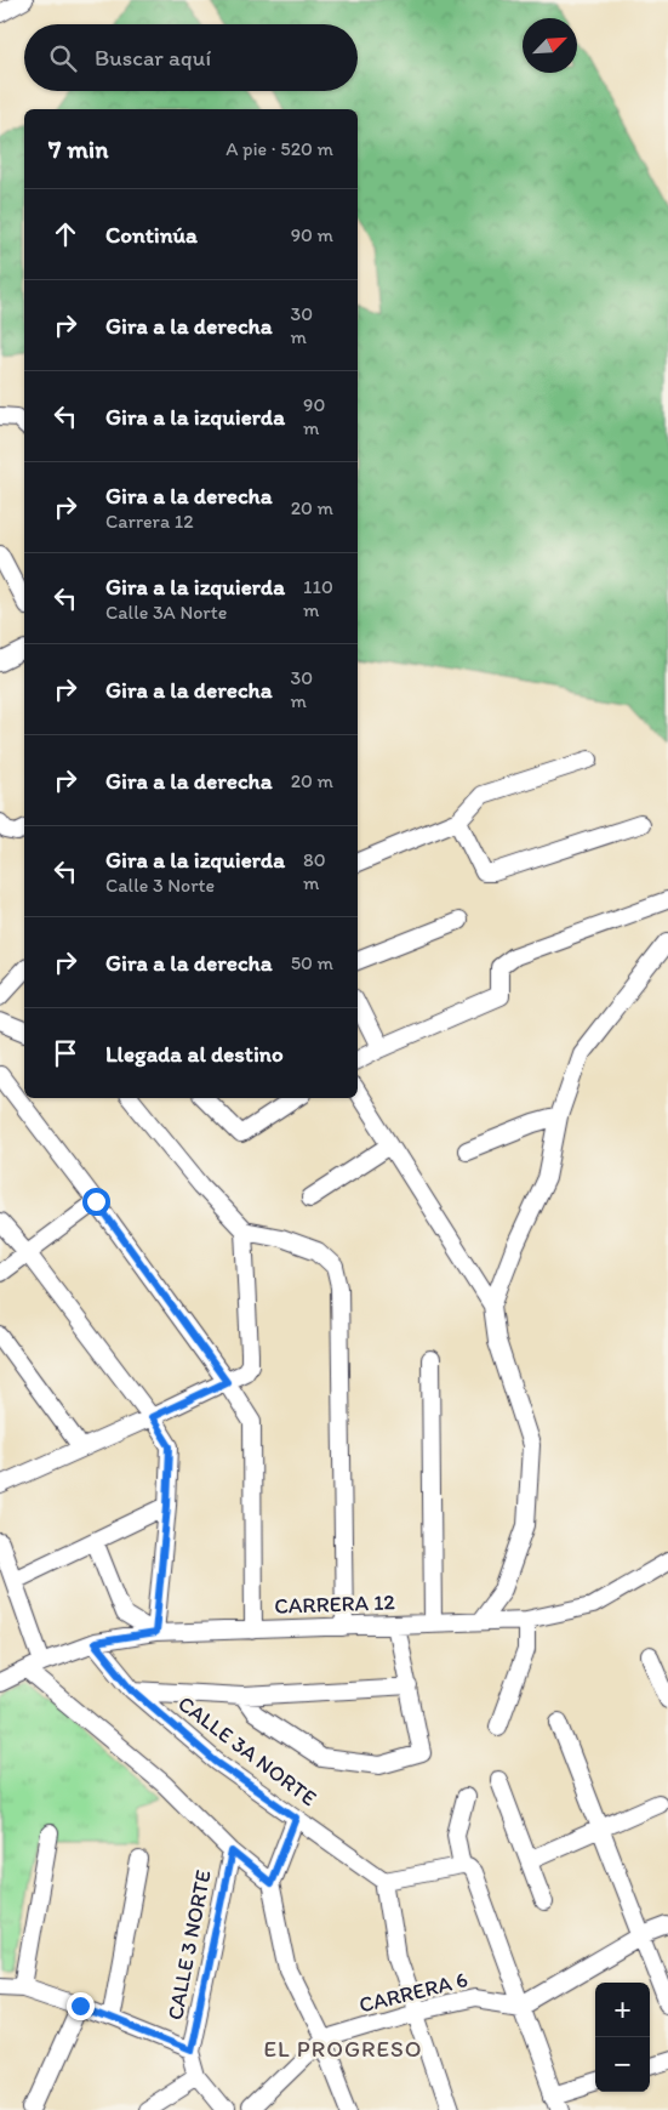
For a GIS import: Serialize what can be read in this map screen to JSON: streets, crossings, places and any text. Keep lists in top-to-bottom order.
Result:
{
  "streets": {
    "street": [
      "CARRERA 12",
      "CALLE 3A NORTE",
      "CALLE 3 NORTE",
      "CARRERA 6"
    ]
  },
  "crossings": [
    ["CARRERA 12", "CALLE 3A NORTE"]
  ],
  "districts": ["EL PROGRESO"],
  "north": "top right",
  "page": {
    "search": "Buscar aquí",
    "heading": ["7 min", "A pie · 520 m"],
    "list": [
      ["Continúa", "90 m"],
      ["Gira a la derecha", "30 m"],
      ["Gira a la izquierda", "90 m"],
      ["Gira a la derecha", "Carrera 12", "20 m"],
      ["Gira a la izquierda", "Calle 3A Norte", "110 m"],
      ["Gira a la derecha", "30 m"],
      ["Gira a la derecha", "20 m"],
      ["Gira a la izquierda", "Calle 3 Norte", "80 m"],
      ["Gira a la derecha", "50 m"],
      "Llegada al destino"
    ],
    "map_buttons": ["+", "−"]
  }
}
